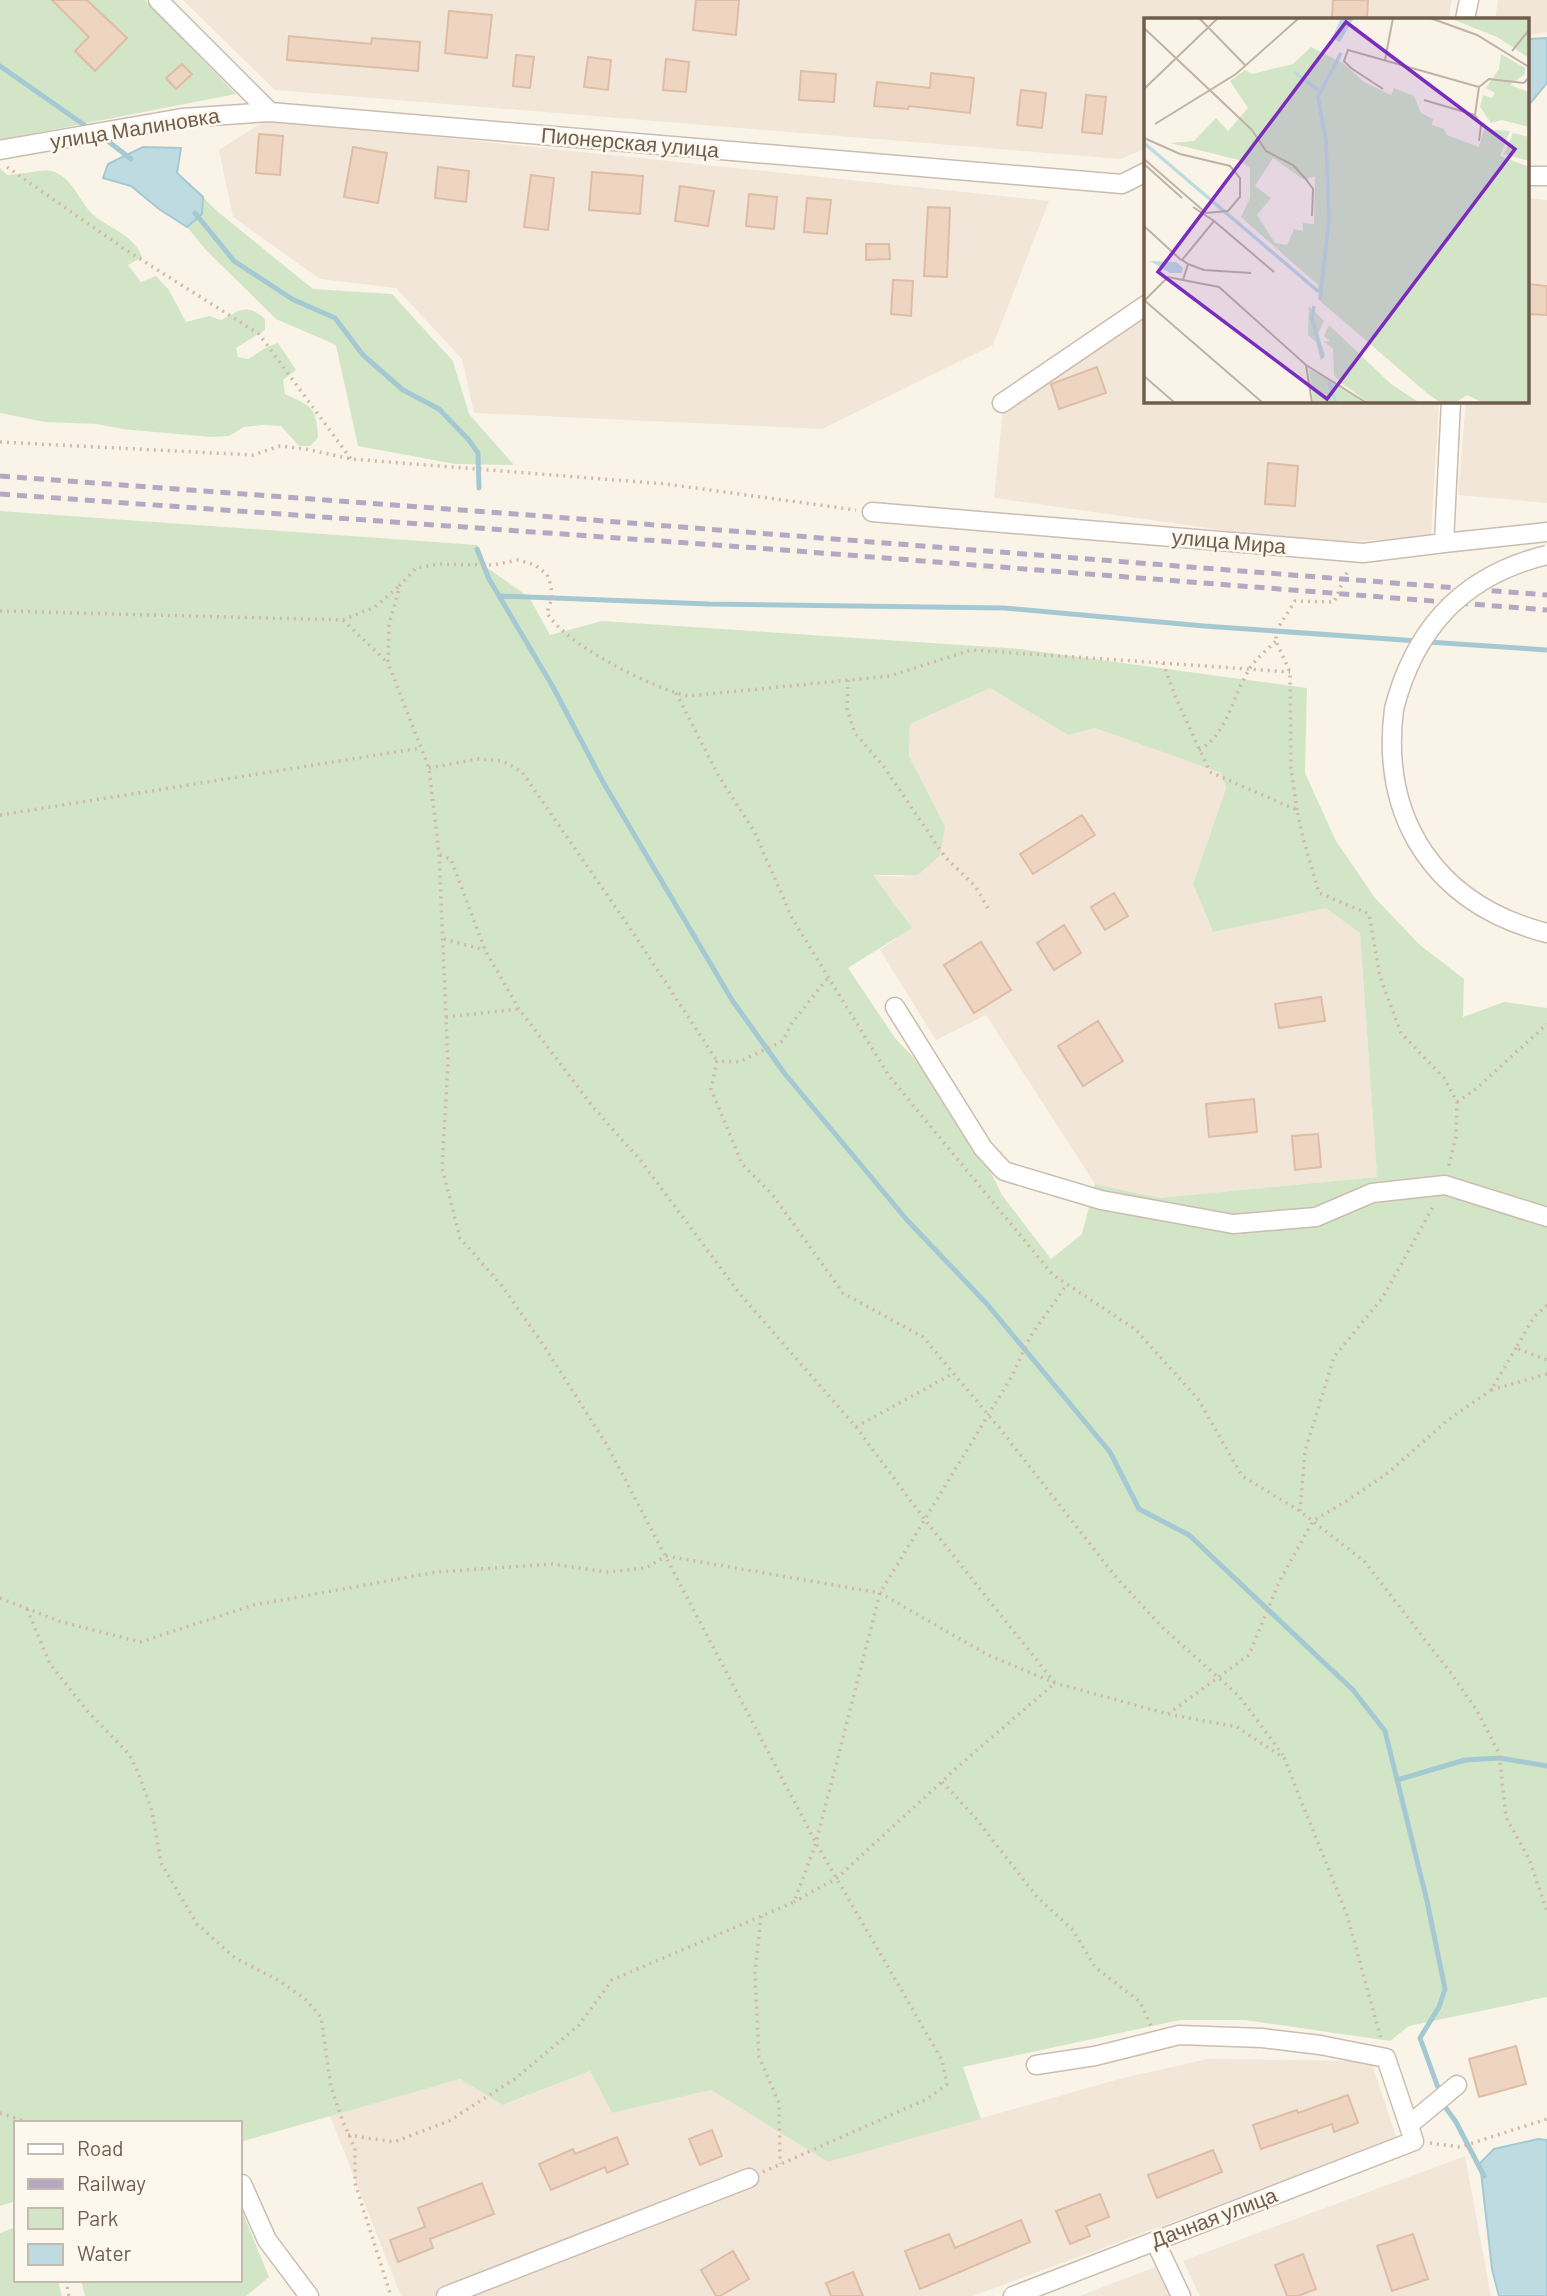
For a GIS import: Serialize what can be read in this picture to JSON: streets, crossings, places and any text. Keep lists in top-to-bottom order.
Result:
{
  "streets": {
    "street": [
      "улица Малиновка",
      "Пионерская улица",
      "улица Мира",
      "Дачная улица"
    ]
  },
  "crossings": [
    ["улица Малиновка", "Пионерская улица"]
  ],
  "legend": [
    "Road",
    "Railway",
    "Park",
    "Water"
  ]
}
